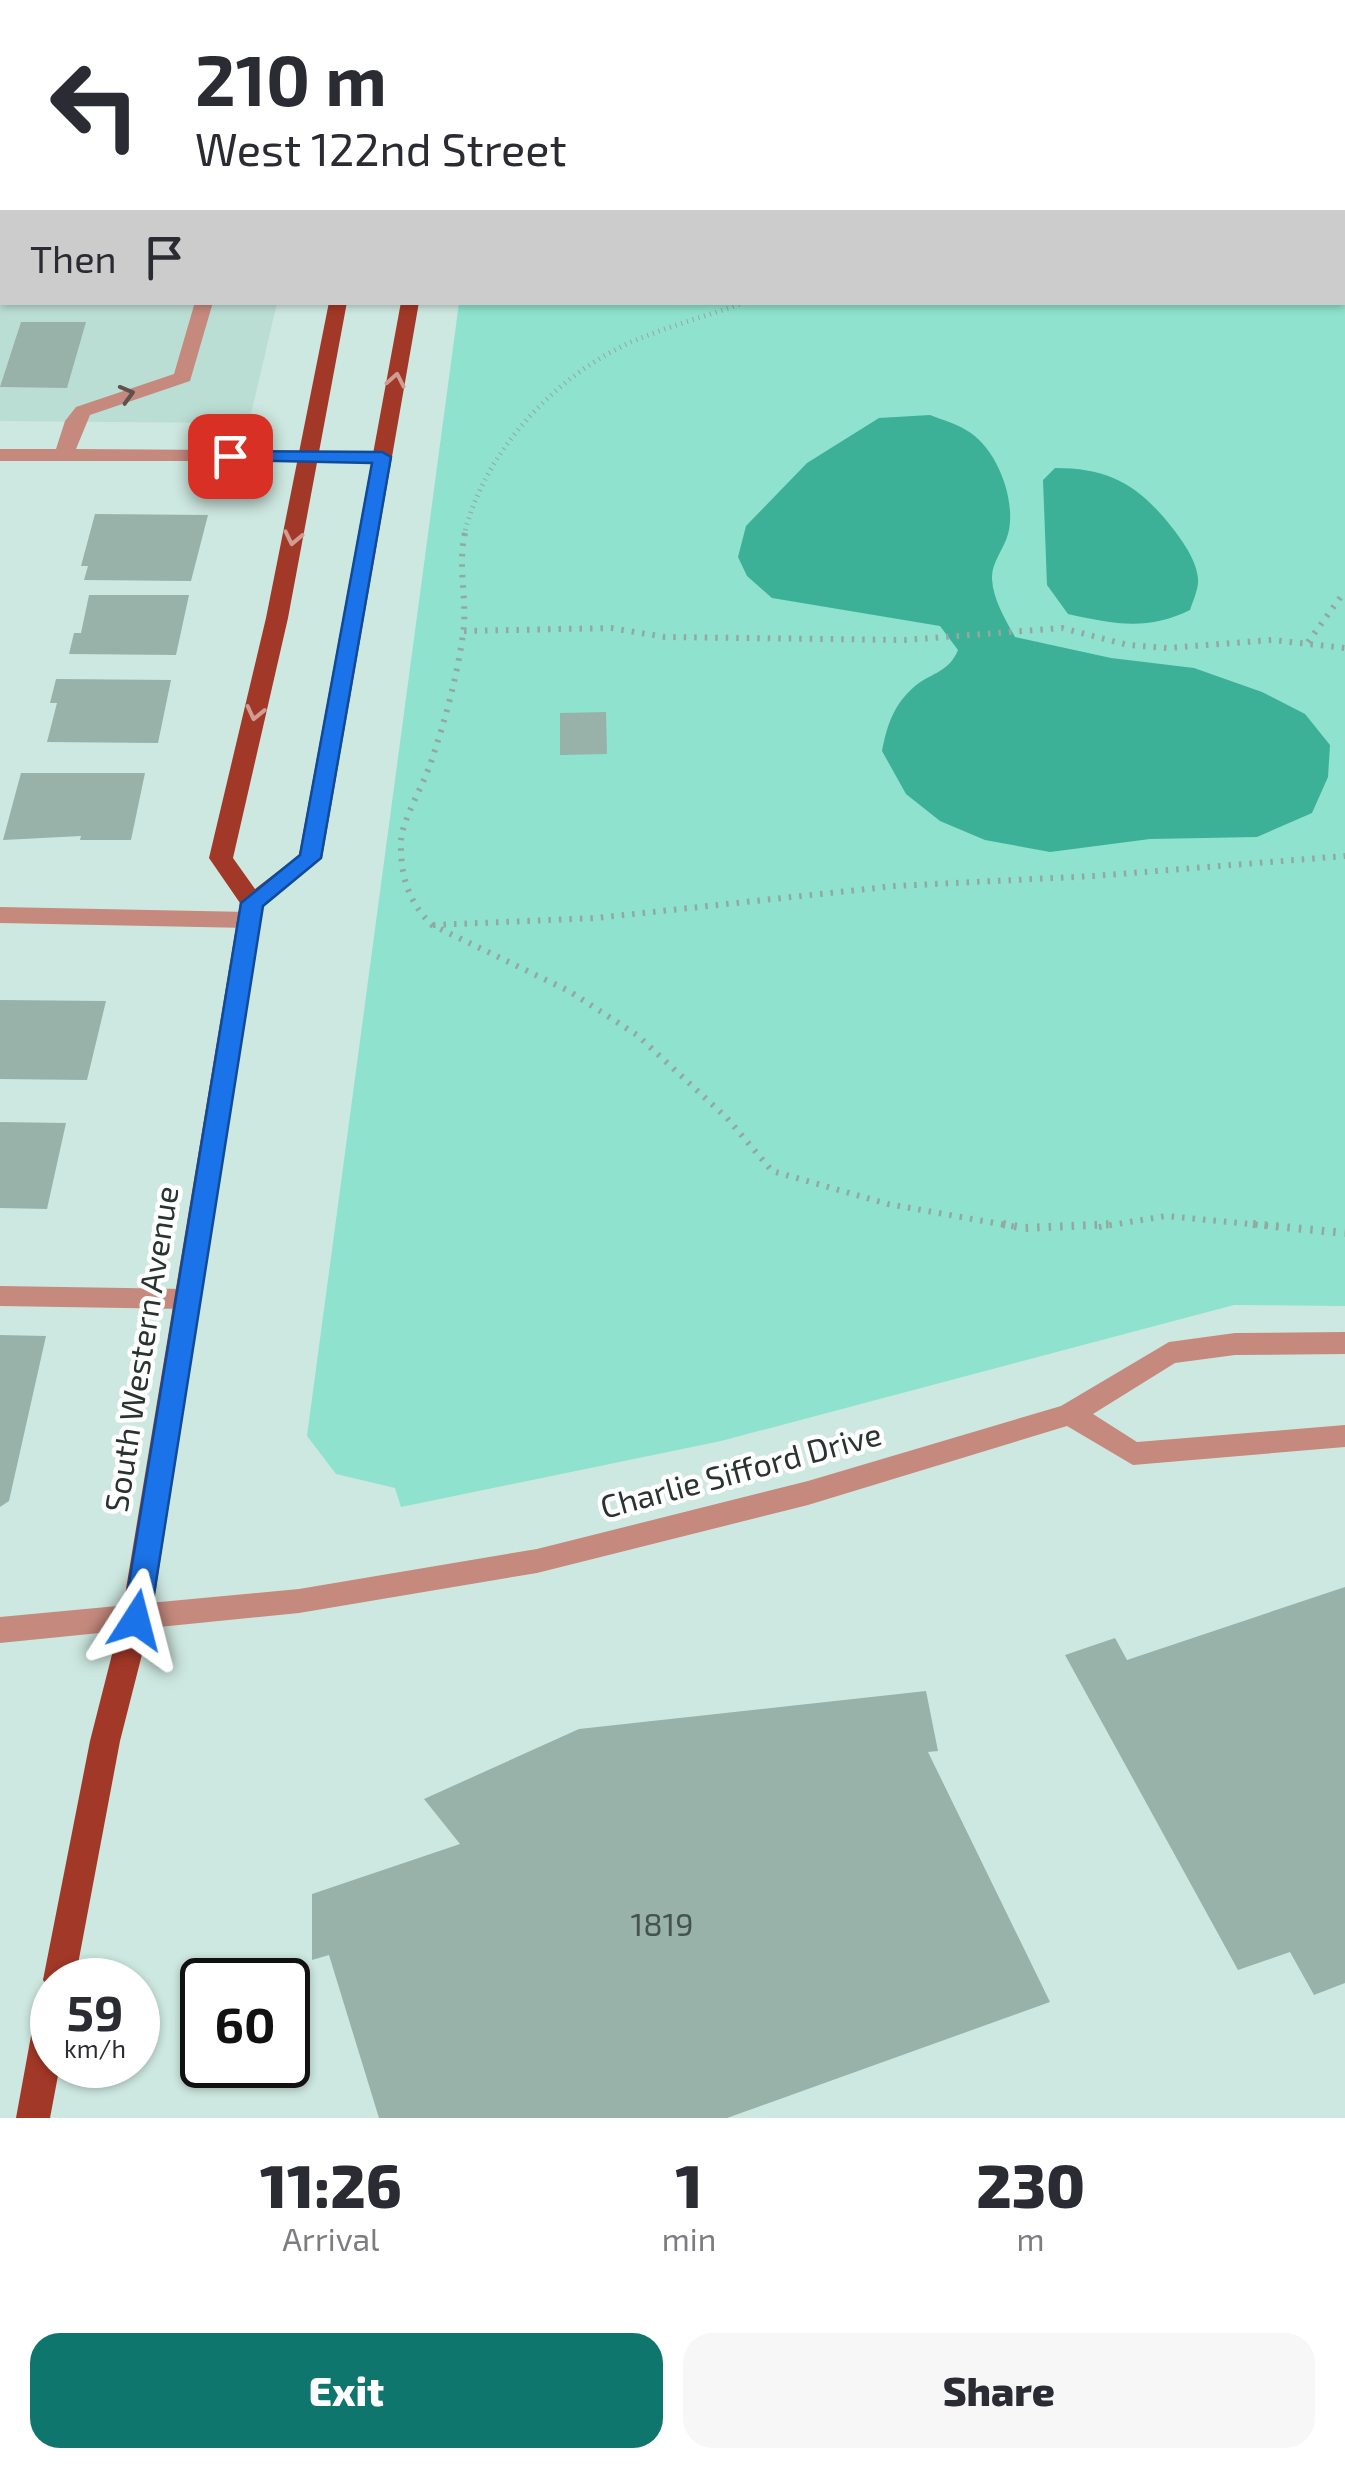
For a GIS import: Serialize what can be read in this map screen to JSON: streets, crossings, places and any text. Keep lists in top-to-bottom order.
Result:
{
  "streets": {
    "main road": ["South Western Avenue"],
    "street": ["Charlie Sifford Drive"]
  },
  "crossings": [
    ["South Western Avenue", "Charlie Sifford Drive"]
  ],
  "house_numbers": ["1819"],
  "page": {
    "turn": ["210 m", "West 122nd Street"],
    "then": "Then",
    "speed": "59 km/h",
    "limit": "60",
    "eta": [
      "11:26",
      "Arrival",
      "1",
      "min",
      "230",
      "m"
    ],
    "buttons": ["Exit", "Share"]
  }
}
